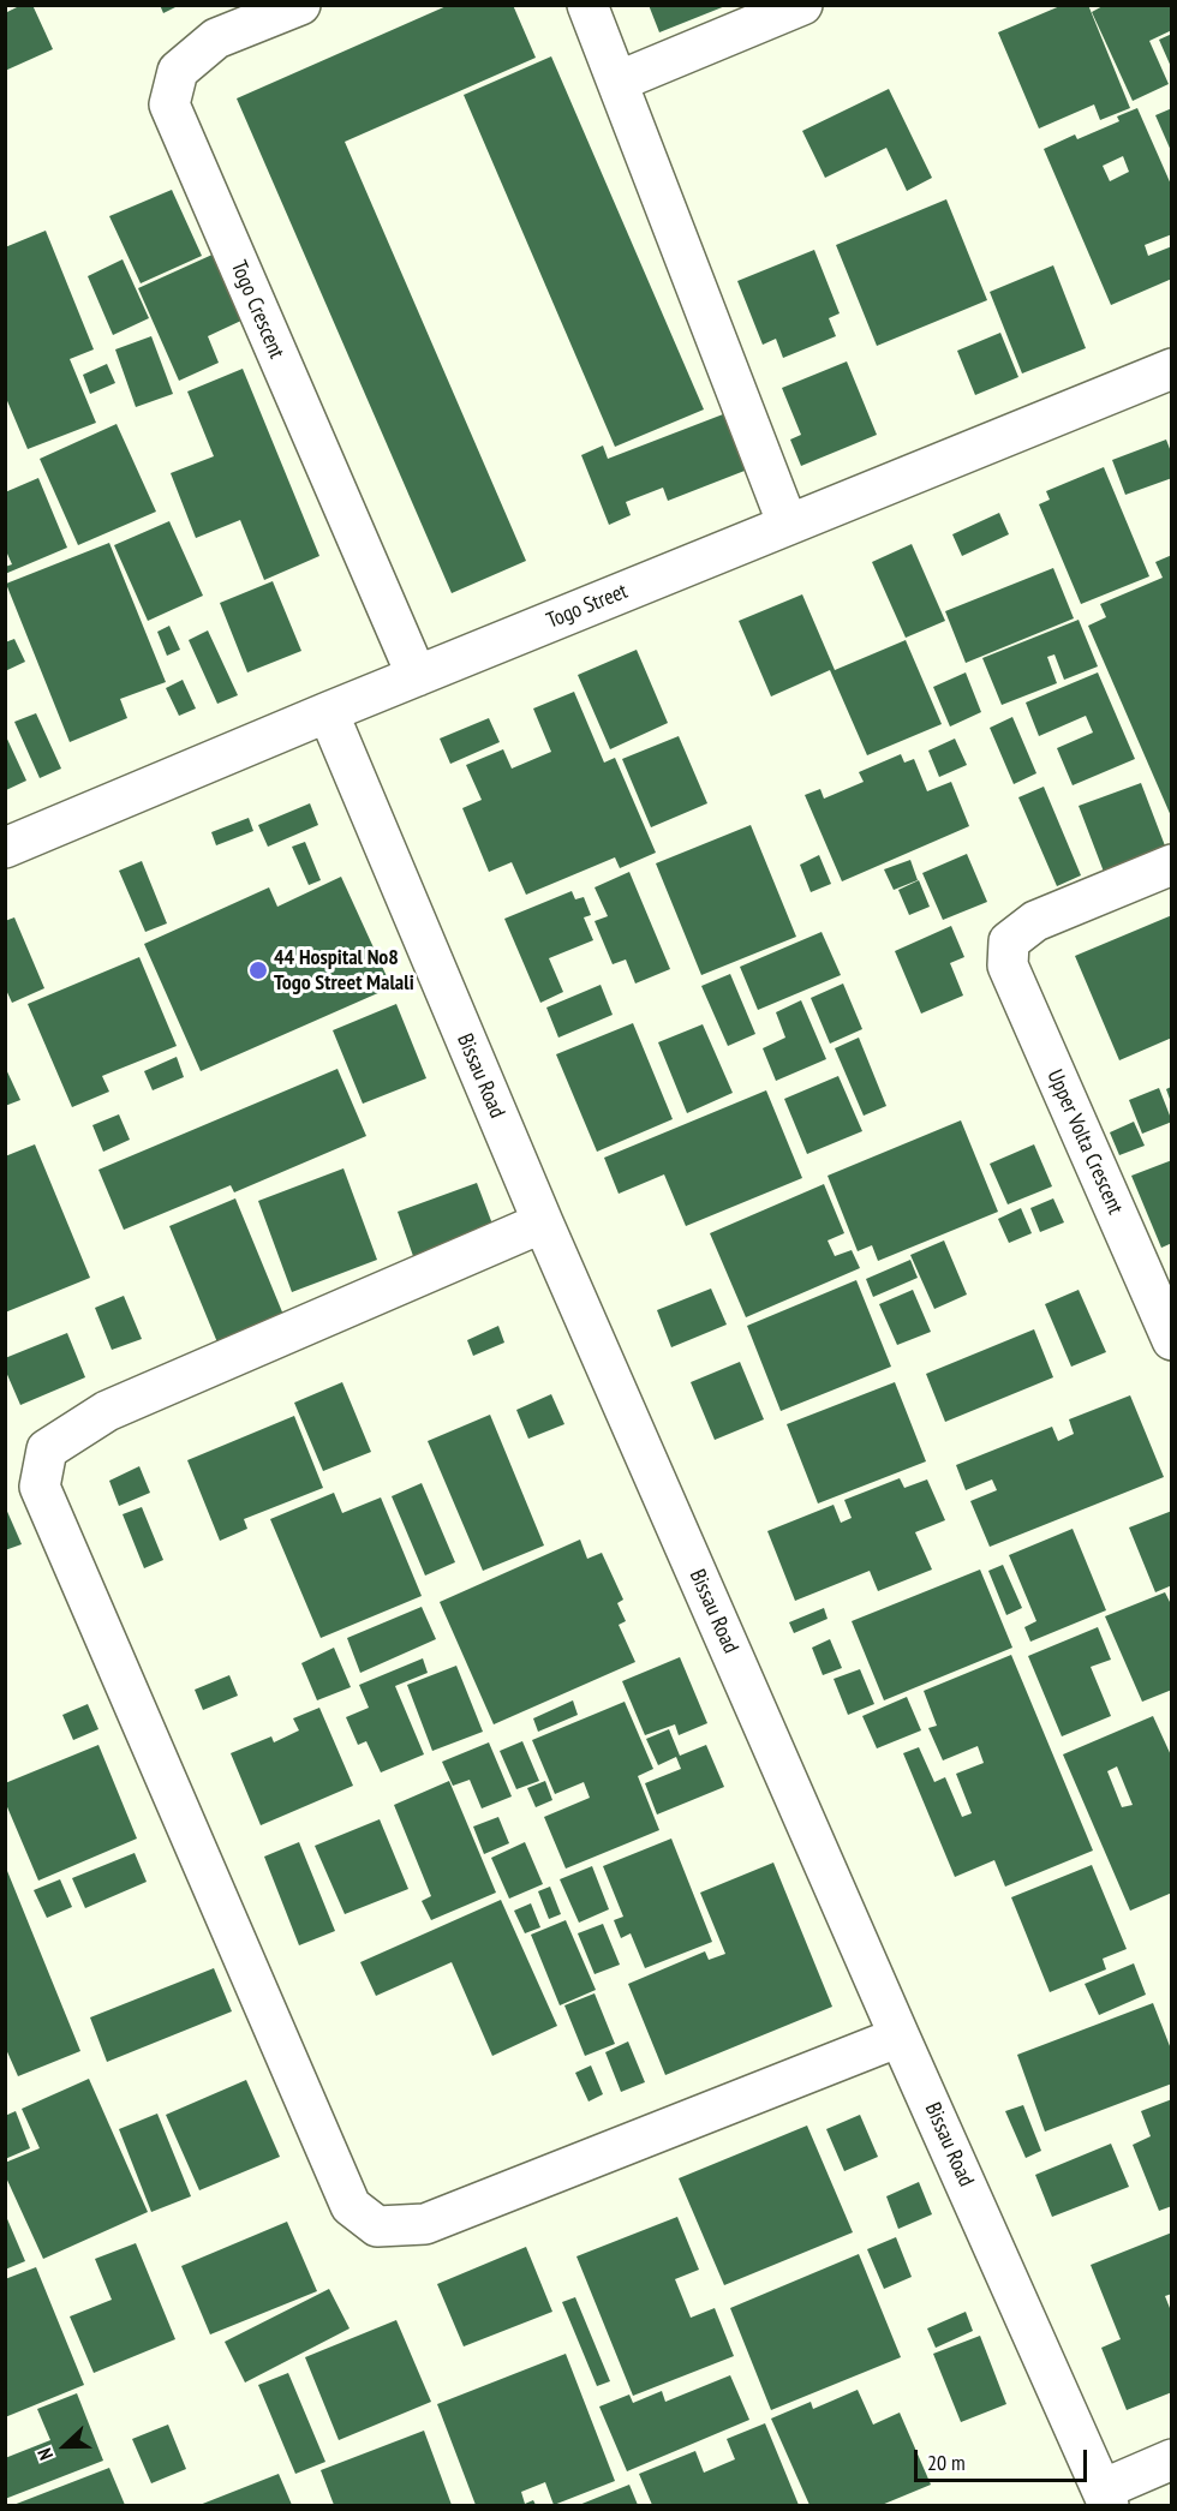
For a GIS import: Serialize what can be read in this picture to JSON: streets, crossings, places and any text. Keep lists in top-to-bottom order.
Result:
{
  "streets": {
    "street": [
      "Togo Crescent",
      "Togo Street",
      "Bissau Road",
      "Upper Volta Crescent"
    ]
  },
  "crossings": [
    ["Togo Crescent", "Togo Street"],
    ["Togo Street", "Bissau Road"]
  ],
  "places": ["44 Hospital No8 Togo Street Malali"],
  "scale_bar": "20 m",
  "north": "left"
}
